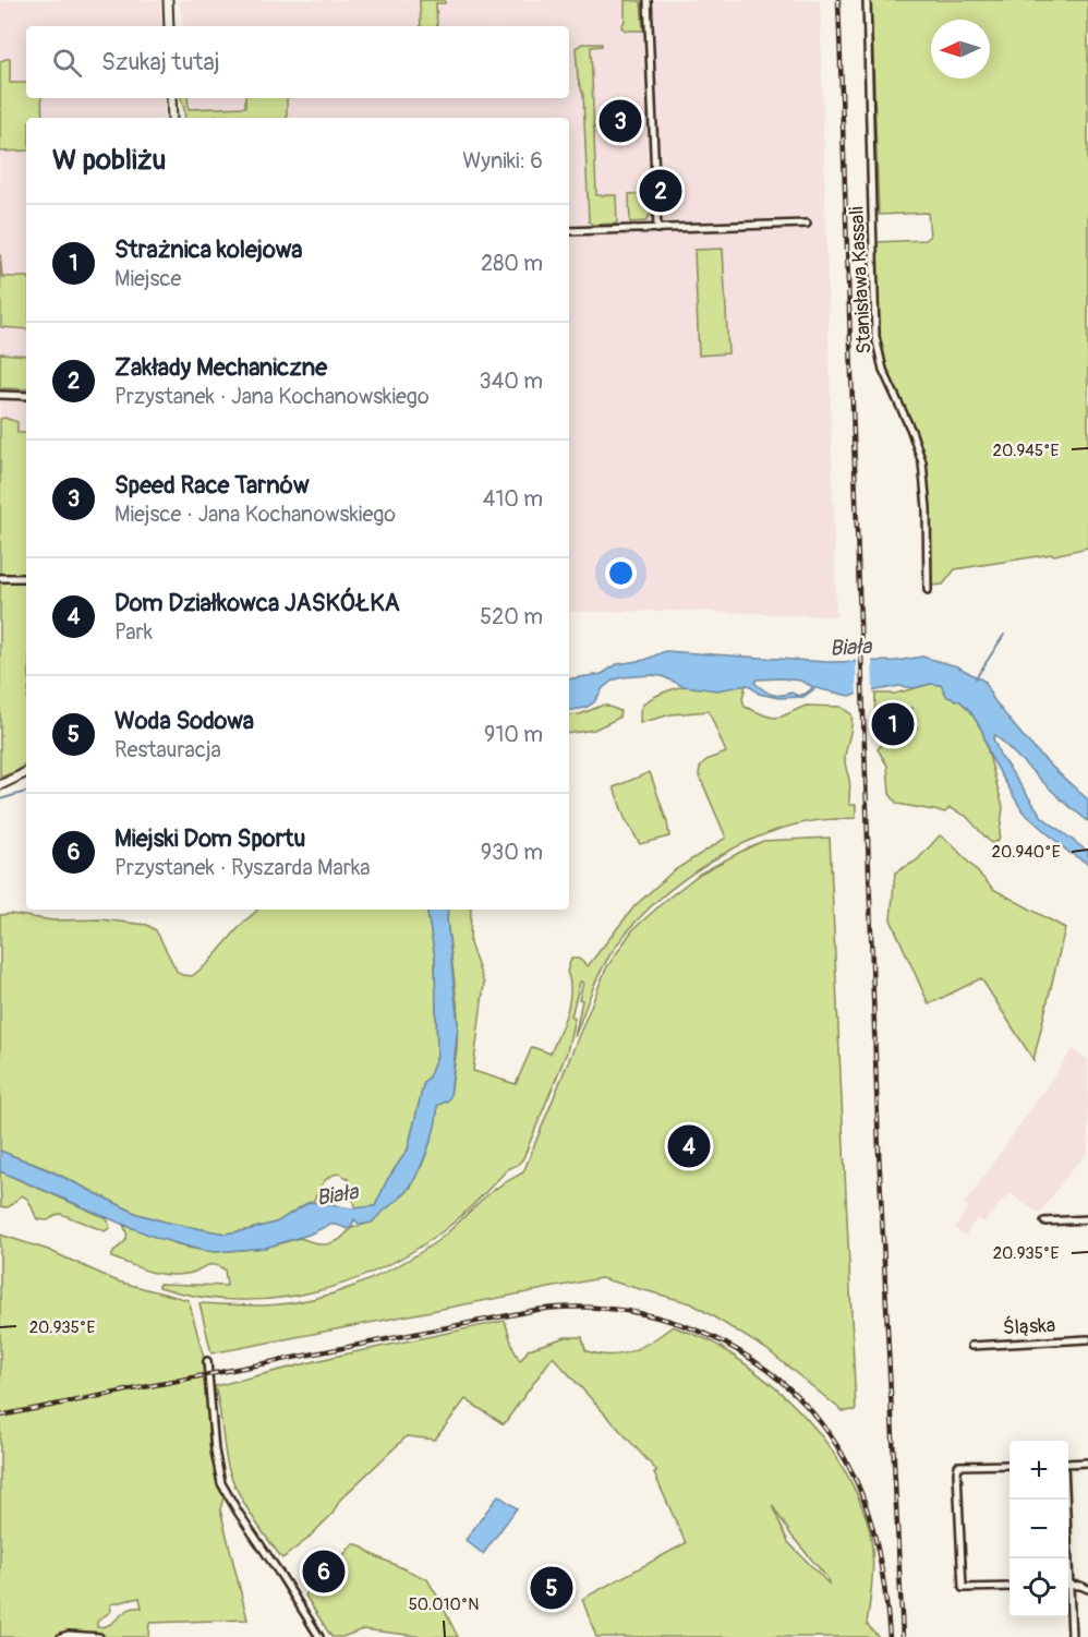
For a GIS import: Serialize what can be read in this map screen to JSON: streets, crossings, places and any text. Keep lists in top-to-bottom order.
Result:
{
  "streets": {
    "street": ["Stanisława Kassali", "Śląska"]
  },
  "water": ["Biała"],
  "north": "left",
  "page": {
    "search": "Szukaj tutaj",
    "pins": [
      "3",
      "2",
      "1",
      "4",
      "6",
      "5"
    ],
    "heading": ["W pobliżu", "Wyniki: 6"],
    "list": [
      {
        "mark": "1",
        "name": "Strażnica kolejowa",
        "note": "Miejsce",
        "value": "280 m"
      },
      {
        "mark": "2",
        "name": "Zakłady Mechaniczne",
        "note": "Przystanek · Jana Kochanowskiego",
        "value": "340 m"
      },
      {
        "mark": "3",
        "name": "Speed Race Tarnów",
        "note": "Miejsce · Jana Kochanowskiego",
        "value": "410 m"
      },
      {
        "mark": "4",
        "name": "Dom Działkowca JASKÓŁKA",
        "note": "Park",
        "value": "520 m"
      },
      {
        "mark": "5",
        "name": "Woda Sodowa",
        "note": "Restauracja",
        "value": "910 m"
      },
      {
        "mark": "6",
        "name": "Miejski Dom Sportu",
        "note": "Przystanek · Ryszarda Marka",
        "value": "930 m"
      }
    ],
    "map_buttons": ["+", "−"]
  },
  "coordinates": [
    "20.945°E",
    "20.940°E",
    "20.935°E",
    "50.010°N"
  ]
}
